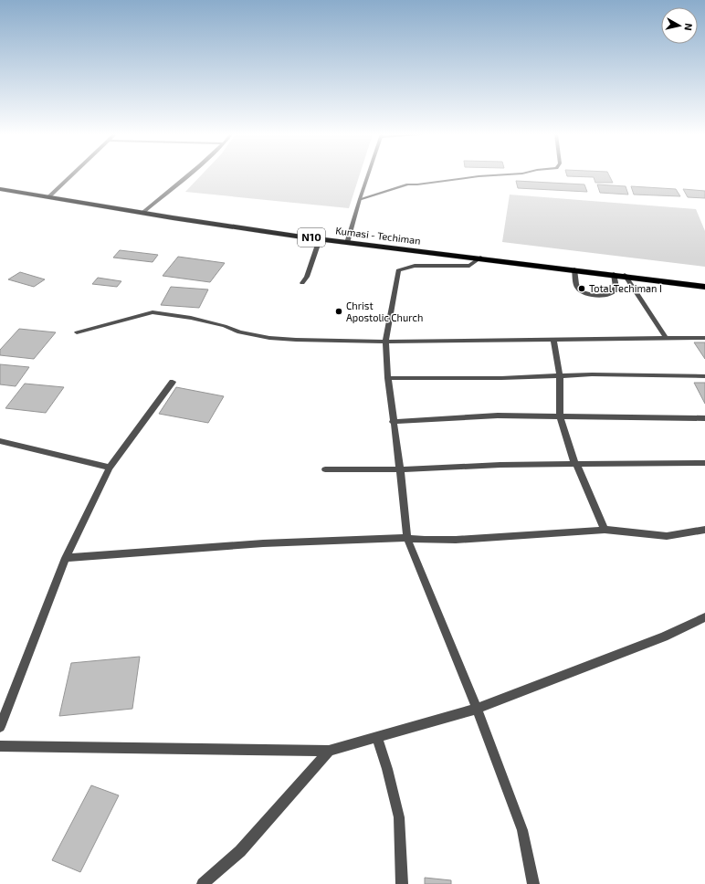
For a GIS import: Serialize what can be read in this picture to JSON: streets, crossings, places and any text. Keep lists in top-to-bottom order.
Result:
{
  "streets": {
    "highway": ["Kumasi - Techiman", "N10"]
  },
  "crossings": [
    ["Kumasi - Techiman", "N10"]
  ],
  "places": ["Total Techiman I", "Christ Apostolic Church"],
  "north": "right"
}
